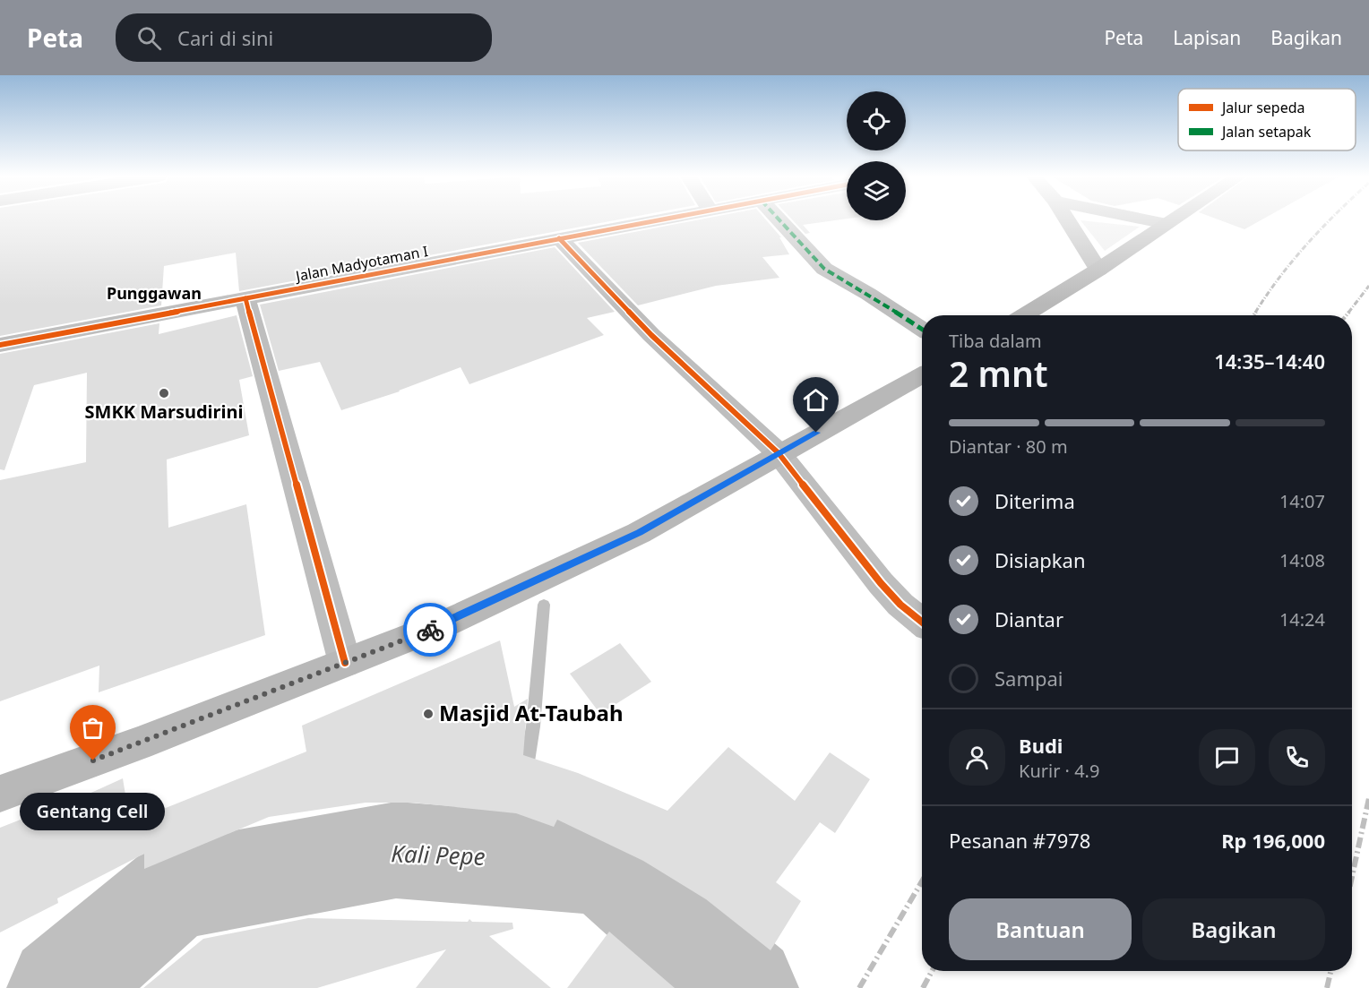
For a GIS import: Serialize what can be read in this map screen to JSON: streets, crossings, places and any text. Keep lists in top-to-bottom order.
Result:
{
  "streets": {
    "street": ["Jalan Madyotaman I"]
  },
  "districts": ["Punggawan"],
  "water": ["Kali Pepe"],
  "places": ["SMKK Marsudirini", "Masjid At-Taubah", "Gentang Cell"],
  "legend": ["Jalur sepeda", "Jalan setapak"],
  "page": {
    "header": "Peta",
    "search": "Cari di sini",
    "nav": ["Peta", "Lapisan", "Bagikan"],
    "heading": ["2 mnt", "Tiba dalam", "14:35–14:40"],
    "panel": [
      "Budi",
      "Kurir · 4.9",
      "Pesanan #7978",
      "Rp 196,000"
    ],
    "bar": "Diantar · 80 m",
    "list": [
      ["Diterima", "14:07"],
      ["Disiapkan", "14:08"],
      ["Diantar", "14:24"],
      "Sampai"
    ],
    "bubble": "Gentang Cell",
    "buttons": ["Bantuan", "Bagikan"]
  }
}
